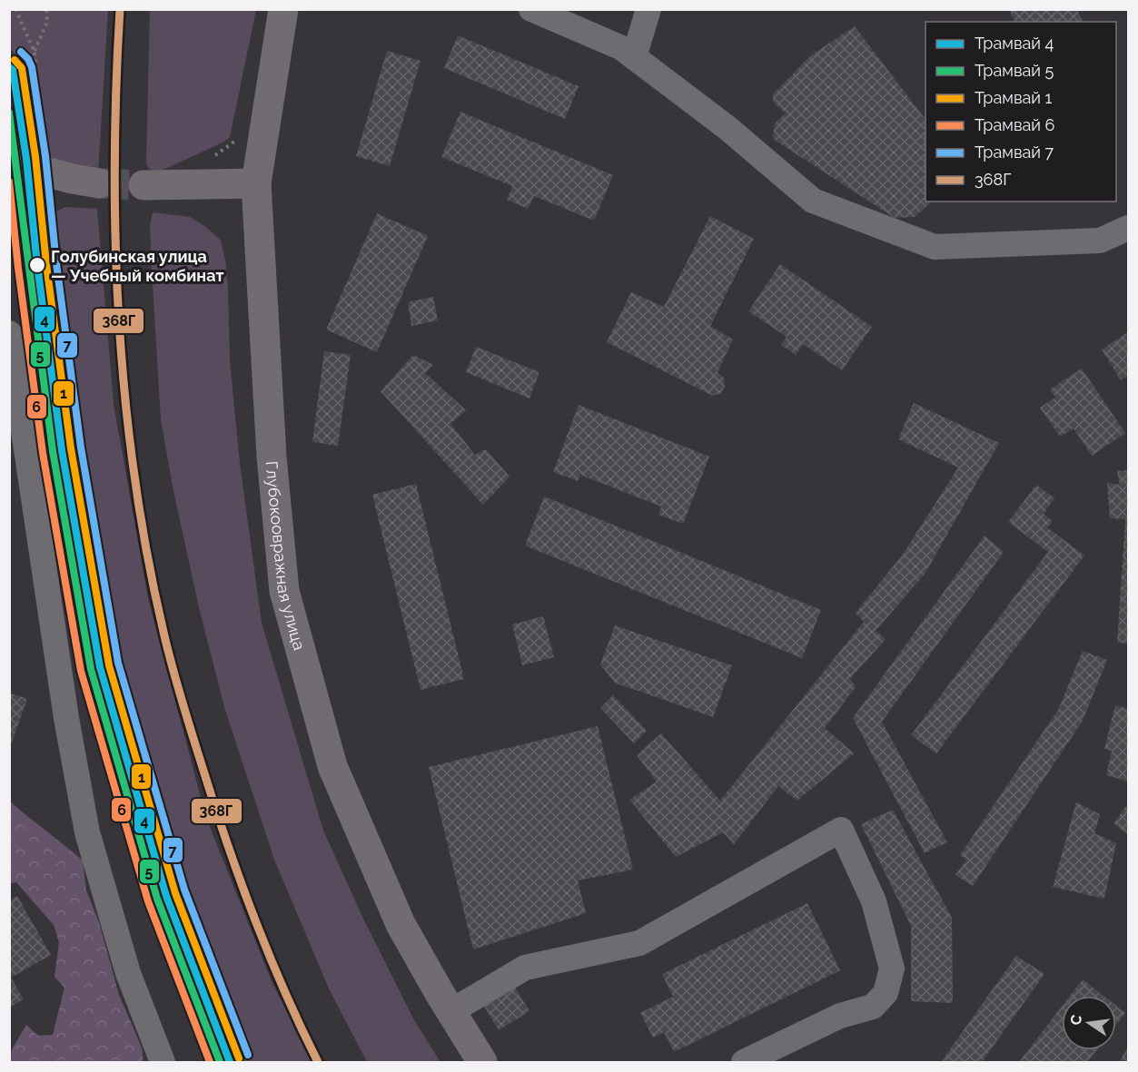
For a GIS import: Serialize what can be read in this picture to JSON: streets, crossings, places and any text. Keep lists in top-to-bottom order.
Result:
{
  "streets": {
    "main road": ["Глубокоовражная улица"]
  },
  "places": ["Голубинская улица — Учебный комбинат"],
  "lines": [
    "transit line 368Г",
    "tram line 7",
    "tram line 1",
    "tram line 4",
    "tram line 5",
    "tram line 6"
  ],
  "legend": [
    "Трамвай 4",
    "Трамвай 5",
    "Трамвай 1",
    "Трамвай 6",
    "Трамвай 7",
    "368Г"
  ],
  "north": "left"
}
